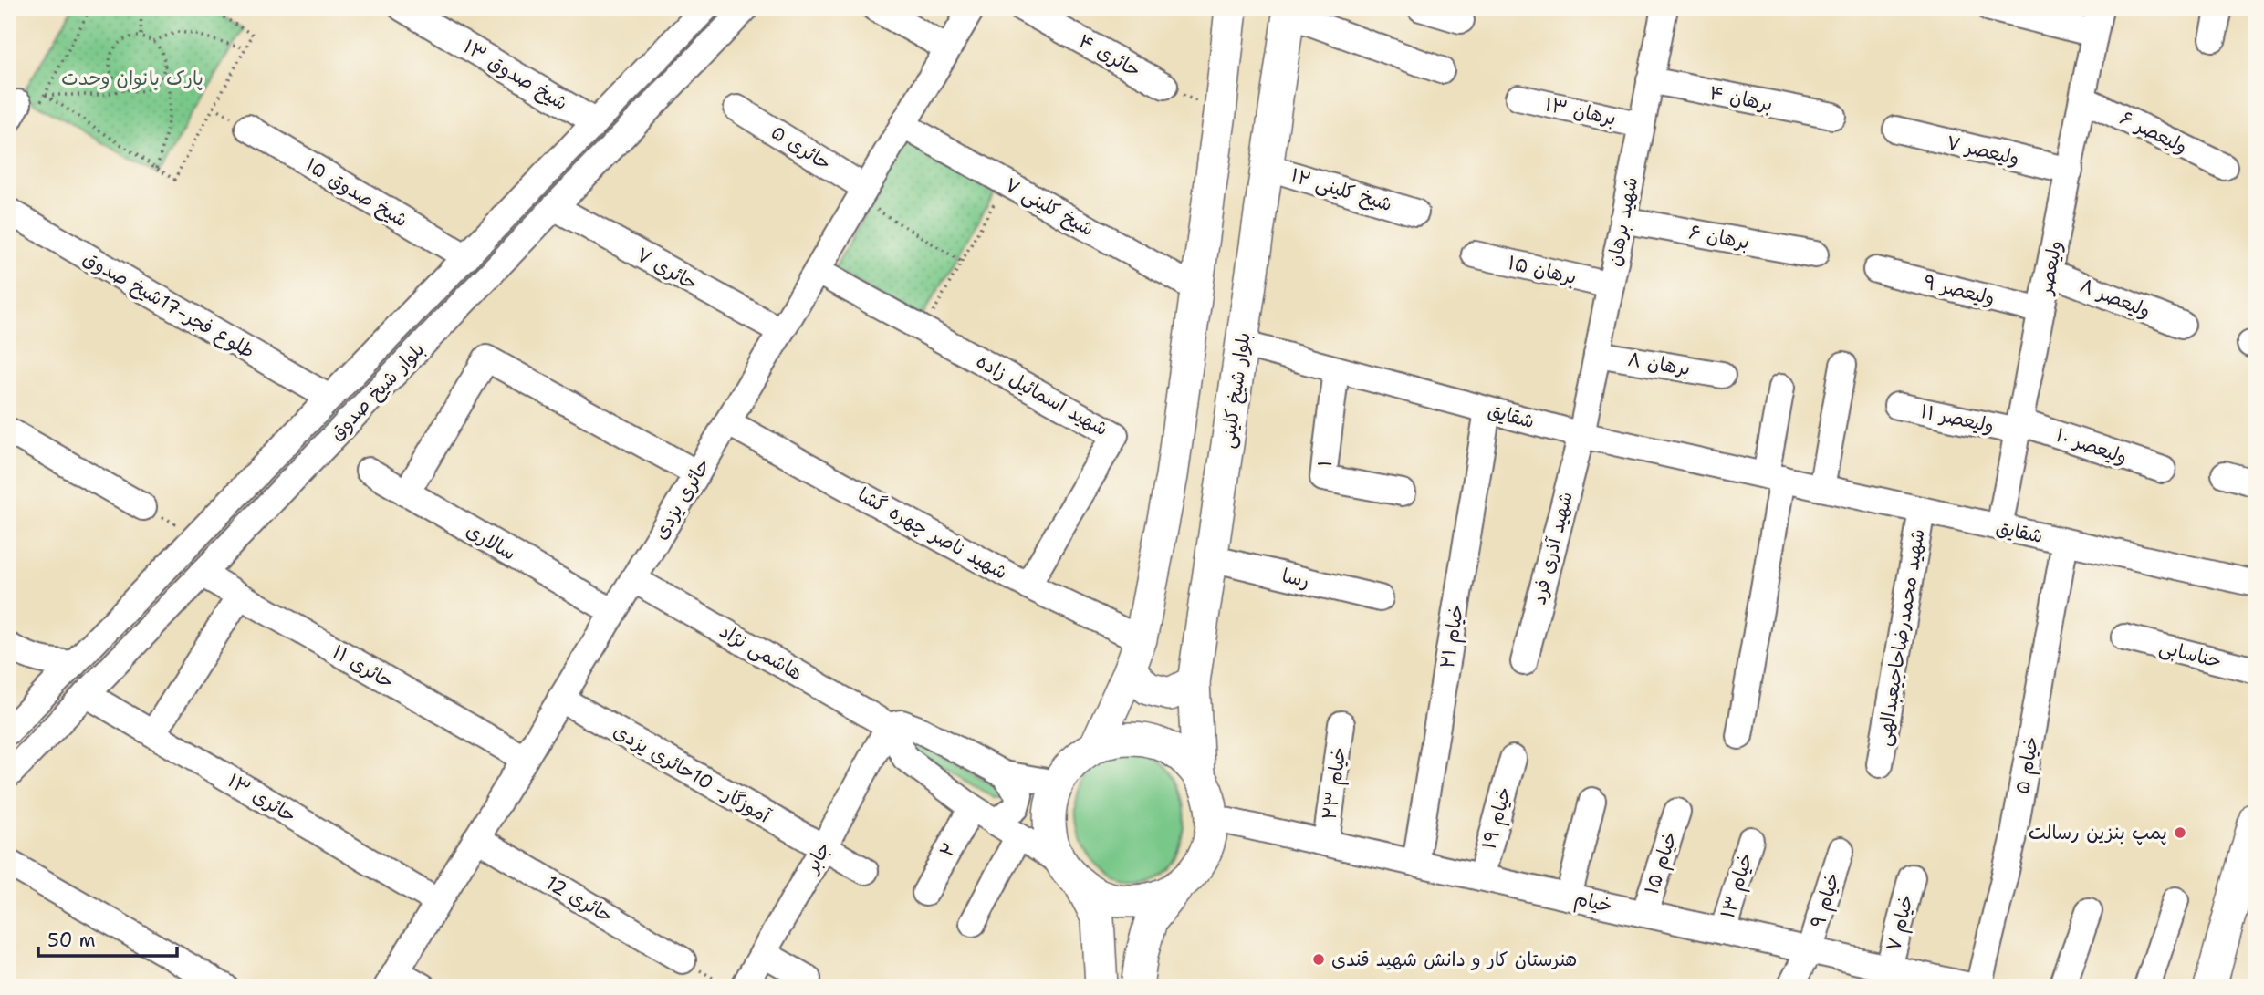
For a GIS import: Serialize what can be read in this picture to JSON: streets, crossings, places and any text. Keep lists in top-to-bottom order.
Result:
{
  "streets": {
    "main road": ["بلوار شیخ کلینی"],
    "street": [
      "حائری ۴",
      "شیخ صدوق ۱۳",
      "برهان ۴",
      "برهان ۱۳",
      "ولیعصر ۶",
      "حائری ۵",
      "ولیعصر ۷",
      "شیخ کلینی ۱۲",
      "شیخ صدوق ۱۵",
      "شیخ کلینی ۷",
      "شهید برهان",
      "برهان ۶",
      "ولیعصر",
      "حائری ۷",
      "برهان ۱۵",
      "ولیعصر ۹",
      "ولیعصر ۸",
      "طلوع فجر-17شیخ صدوق",
      "برهان ۸",
      "بلوار شیخ صدوق",
      "شهید اسمائیل زاده",
      "شقایق",
      "ولیعصر ۱۱",
      "ولیعصر ۱۰",
      "۱",
      "حائری یزدی",
      "شهید ناصر چهره گشا",
      "سالاری",
      "شهید آذری فرد",
      "رسا",
      "خیام ۲۱",
      "شهید محمدرضاحاجیعبدالهی",
      "هاشمی نژاد",
      "حناسابی",
      "حائری ۱۱",
      "خیام ۵",
      "آموزگار- 10حائری یزدی",
      "خیام ۲۳",
      "حائری ۱۳",
      "خیام ۱۹",
      "۲",
      "جابر",
      "خیام ۱۵",
      "خیام ۱۳",
      "حائری 12",
      "خیام ۹",
      "خیام",
      "خیام ۷"
    ]
  },
  "crossings": [
    ["شیخ صدوق ۱۳", "بلوار شیخ صدوق"],
    ["برهان ۴", "شهید برهان"],
    ["برهان ۱۳", "شهید برهان"],
    ["ولیعصر ۶", "ولیعصر"],
    ["حائری ۵", "حائری یزدی"],
    ["ولیعصر ۷", "ولیعصر"],
    ["شیخ کلینی ۱۲", "بلوار شیخ کلینی"],
    ["شیخ صدوق ۱۵", "بلوار شیخ صدوق"],
    ["شیخ کلینی ۷", "حائری یزدی"],
    ["شهید برهان", "برهان ۶"],
    ["شهید برهان", "برهان ۱۵"],
    ["شهید برهان", "برهان ۸"],
    ["شهید برهان", "شقایق"],
    ["شهید برهان", "شهید آذری فرد"],
    ["ولیعصر", "ولیعصر ۹"],
    ["ولیعصر", "ولیعصر ۸"],
    ["ولیعصر", "شقایق"],
    ["ولیعصر", "ولیعصر ۱۱"],
    ["ولیعصر", "ولیعصر ۱۰"],
    ["حائری ۷", "بلوار شیخ صدوق"],
    ["حائری ۷", "حائری یزدی"],
    ["طلوع فجر-17شیخ صدوق", "بلوار شیخ صدوق"],
    ["بلوار شیخ کلینی", "شقایق"],
    ["بلوار شیخ کلینی", "رسا"],
    ["بلوار شیخ کلینی", "خیام"],
    ["بلوار شیخ صدوق", "حائری ۱۱"],
    ["بلوار شیخ صدوق", "حائری ۱۳"],
    ["شهید اسمائیل زاده", "حائری یزدی"],
    ["شهید اسمائیل زاده", "شهید ناصر چهره گشا"],
    ["شقایق", "۱"],
    ["شقایق", "شهید آذری فرد"],
    ["شقایق", "خیام ۲۱"],
    ["شقایق", "شهید محمدرضاحاجیعبدالهی"],
    ["شقایق", "خیام ۵"],
    ["ولیعصر ۱۱", "ولیعصر ۱۰"],
    ["حائری یزدی", "شهید ناصر چهره گشا"],
    ["حائری یزدی", "سالاری"],
    ["حائری یزدی", "هاشمی نژاد"],
    ["حائری یزدی", "حائری ۱۱"],
    ["حائری یزدی", "آموزگار- 10حائری یزدی"],
    ["حائری یزدی", "حائری ۱۳"],
    ["حائری یزدی", "حائری 12"],
    ["خیام ۲۱", "خیام"],
    ["هاشمی نژاد", "جابر"],
    ["خیام ۵", "خیام"],
    ["آموزگار- 10حائری یزدی", "جابر"],
    ["خیام ۲۳", "خیام"],
    ["خیام ۱۹", "خیام"],
    ["خیام ۱۵", "خیام"],
    ["خیام ۱۳", "خیام"],
    ["خیام ۹", "خیام"],
    ["خیام", "خیام ۷"]
  ],
  "parks": ["پارک بانوان وحدت"],
  "places": ["پمپ بنزین رسالت", "هنرستان کار و دانش شهید قندی"],
  "scale_bar": "50 m"
}
